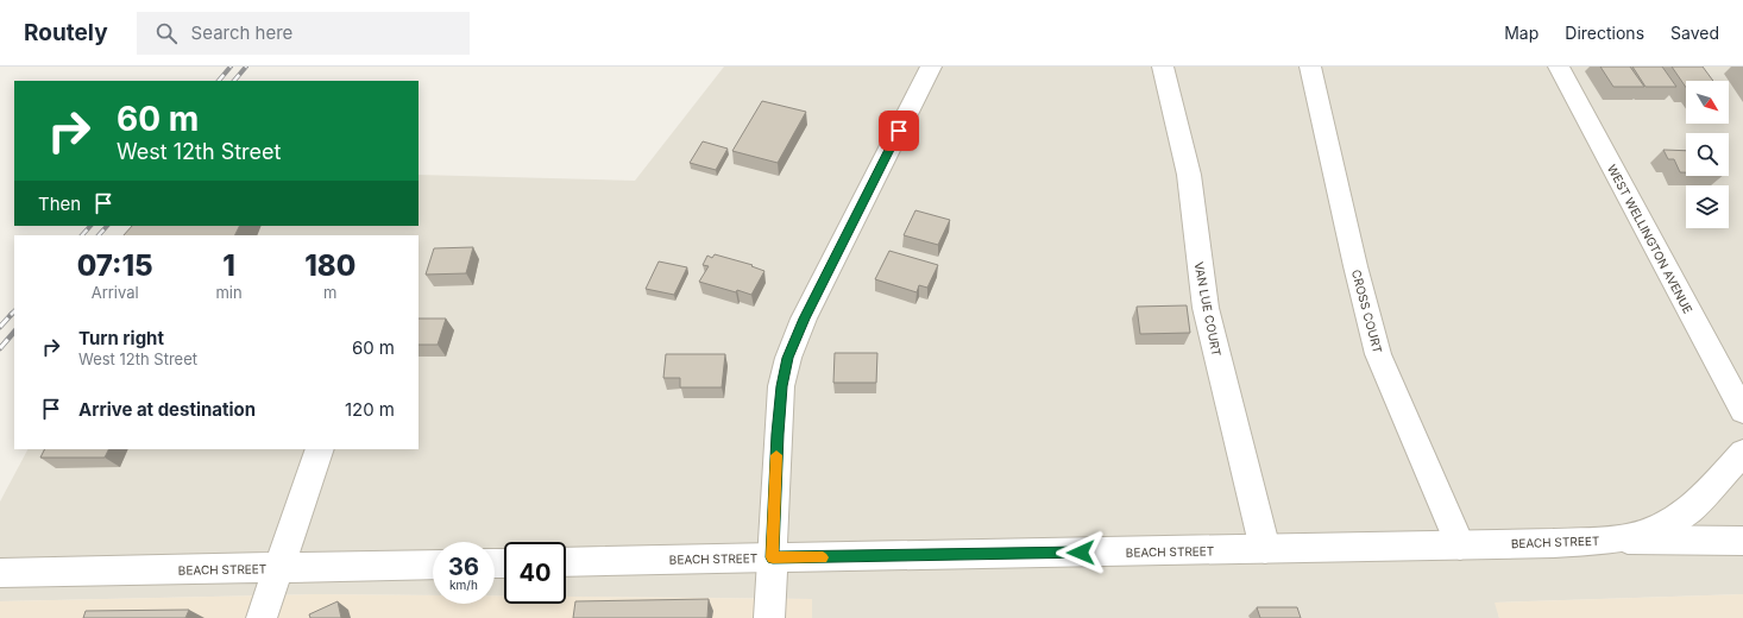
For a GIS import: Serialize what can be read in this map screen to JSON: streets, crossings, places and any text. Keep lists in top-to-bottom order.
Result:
{
  "streets": {
    "street": [
      "WEST WELLINGTON AVENUE",
      "VAN LUE COURT",
      "CROSS COURT",
      "BEACH STREET"
    ]
  },
  "crossings": [
    ["VAN LUE COURT", "BEACH STREET"],
    ["CROSS COURT", "BEACH STREET"]
  ],
  "north": "bottom right",
  "page": {
    "header": "Routely",
    "search": "Search here",
    "nav": ["Map", "Directions", "Saved"],
    "turn": ["60 m", "West 12th Street"],
    "then": "Then",
    "eta": [
      "07:15",
      "Arrival",
      "1",
      "min",
      "180",
      "m"
    ],
    "list": [
      {
        "name": "Turn right",
        "note": "West 12th Street",
        "value": "60 m"
      },
      {
        "name": "Arrive at destination",
        "value": "120 m"
      }
    ],
    "speed": "36 km/h",
    "limit": "40"
  }
}
